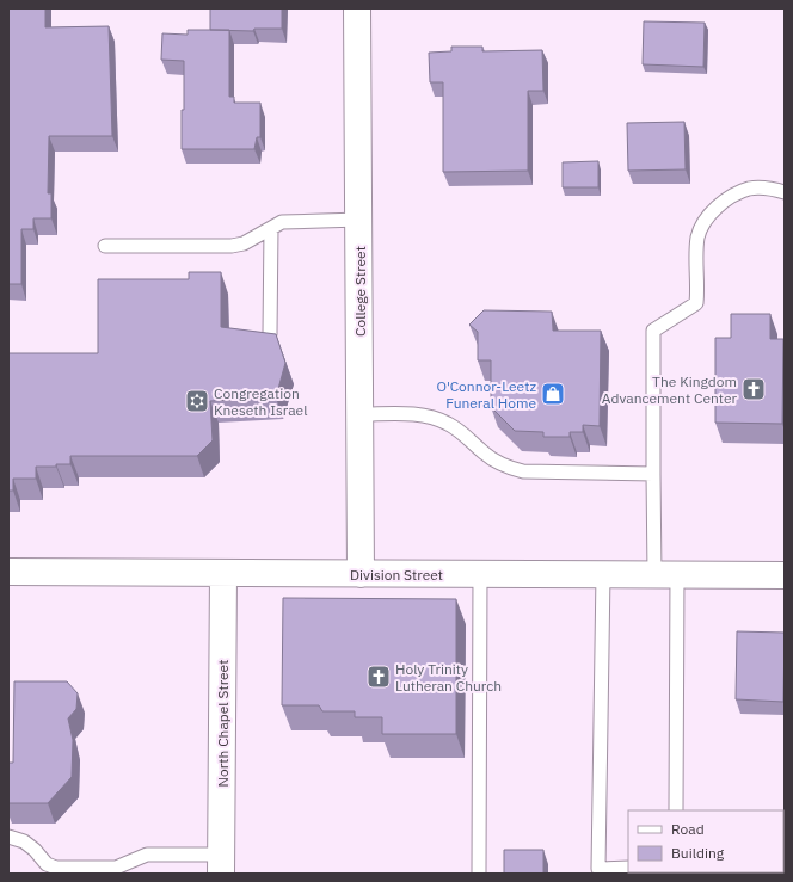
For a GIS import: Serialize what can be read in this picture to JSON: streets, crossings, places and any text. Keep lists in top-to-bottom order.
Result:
{
  "streets": {
    "street": ["College Street", "Division Street", "North Chapel Street"]
  },
  "crossings": [
    ["College Street", "Division Street"],
    ["Division Street", "North Chapel Street"]
  ],
  "places": {
    "church": ["The Kingdom Advancement Center", "Holy Trinity Lutheran Church"],
    "shop": ["O'Connor-Leetz Funeral Home"],
    "synagogue": ["Congregation Kneseth Israel"]
  },
  "legend": ["Road", "Building"]
}
